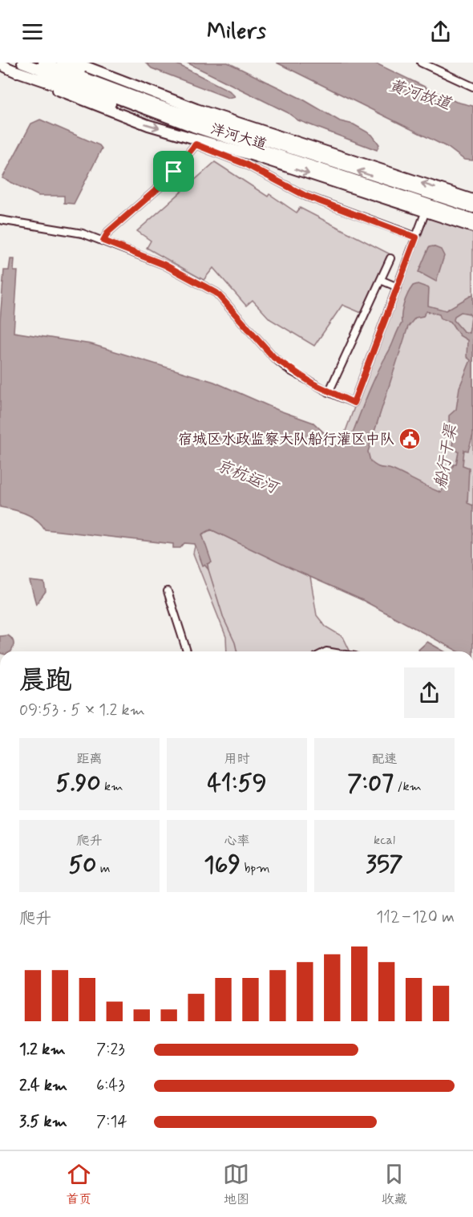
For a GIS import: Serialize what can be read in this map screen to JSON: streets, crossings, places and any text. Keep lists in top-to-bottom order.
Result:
{
  "streets": {
    "main road": ["洋河大道"]
  },
  "water": ["黄河故道", "船行干渠", "京杭运河"],
  "places": {
    "public building": ["宿城区水政监察大队船行灌区中队"]
  },
  "page": {
    "header": "Milers",
    "heading": ["晨跑", "09:53 · 5 × 1.2 km"],
    "stats": [
      ["距离", "5.90 km"],
      ["用时", "41:59"],
      ["配速", "7:07 /km"],
      ["爬升", "50 m"],
      ["心率", "169 bpm"],
      ["kcal", "357"]
    ],
    "chart": ["爬升", "112–120 m"],
    "list": [
      {
        "name": "1.2 km",
        "note": "7:23"
      },
      {
        "name": "2.4 km",
        "note": "6:43"
      },
      {
        "name": "3.5 km",
        "note": "7:14"
      }
    ],
    "tabs": ["首页", "地图", "收藏"]
  }
}
